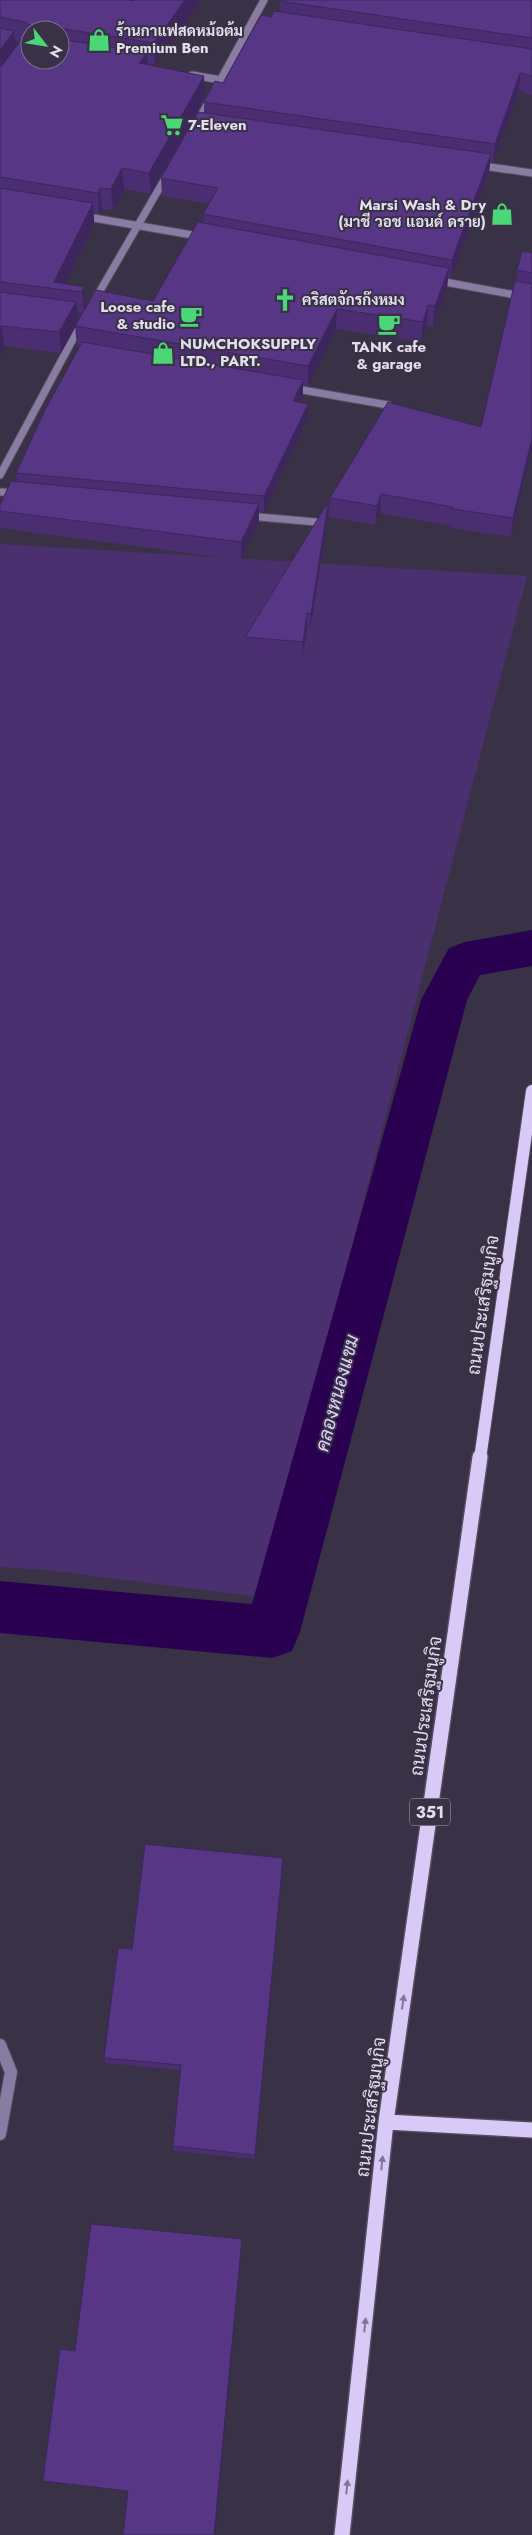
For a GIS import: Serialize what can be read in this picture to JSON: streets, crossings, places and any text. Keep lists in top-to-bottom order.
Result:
{
  "streets": {
    "main road": ["ถนนประเสริฐมนูกิจ", "351"]
  },
  "one_way": ["ถนนประเสริฐมนูกิจ"],
  "water": ["คลองหนองแขม"],
  "places": {
    "shop": ["ร้านกาแฟสดหม้อต้ม Premium Ben", "Marsi Wash & Dry (มาชี วอช แอนด์ ดราย)", "NUMCHOKSUPPLY LTD., PART."],
    "supermarket": ["7-Eleven"],
    "church": ["คริสตจักรก๊งหมง"],
    "cafe": ["Loose cafe & studio", "TANK cafe & garage"]
  },
  "north": "bottom right"
}
